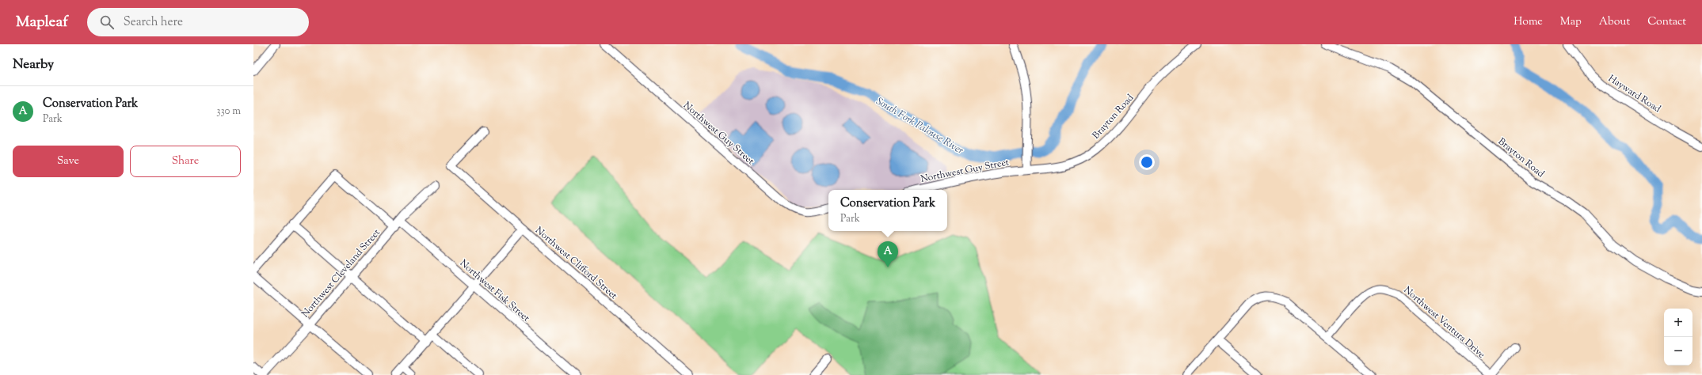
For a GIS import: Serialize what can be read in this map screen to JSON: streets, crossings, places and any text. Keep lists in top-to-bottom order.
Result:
{
  "streets": {
    "street": [
      "Hayward Road",
      "Brayton Road",
      "Northwest Guy Street",
      "Northwest Clifford Street",
      "Northwest Cleveland Street",
      "Northwest Fisk Street",
      "Northwest Ventura Drive"
    ]
  },
  "crossings": [
    ["Brayton Road", "Northwest Guy Street"],
    ["Northwest Cleveland Street", "Northwest Fisk Street"]
  ],
  "water": ["South Fork Palouse River"],
  "page": {
    "header": "Mapleaf",
    "search": "Search here",
    "nav": [
      "Home",
      "Map",
      "About",
      "Contact"
    ],
    "heading": "Nearby",
    "list": [
      {
        "mark": "A",
        "name": "Conservation Park",
        "note": "Park",
        "value": "330 m"
      }
    ],
    "buttons": ["Save", "Share"],
    "popup": ["Conservation Park", "Park"],
    "pins": "A",
    "map_buttons": ["+", "−"]
  }
}
